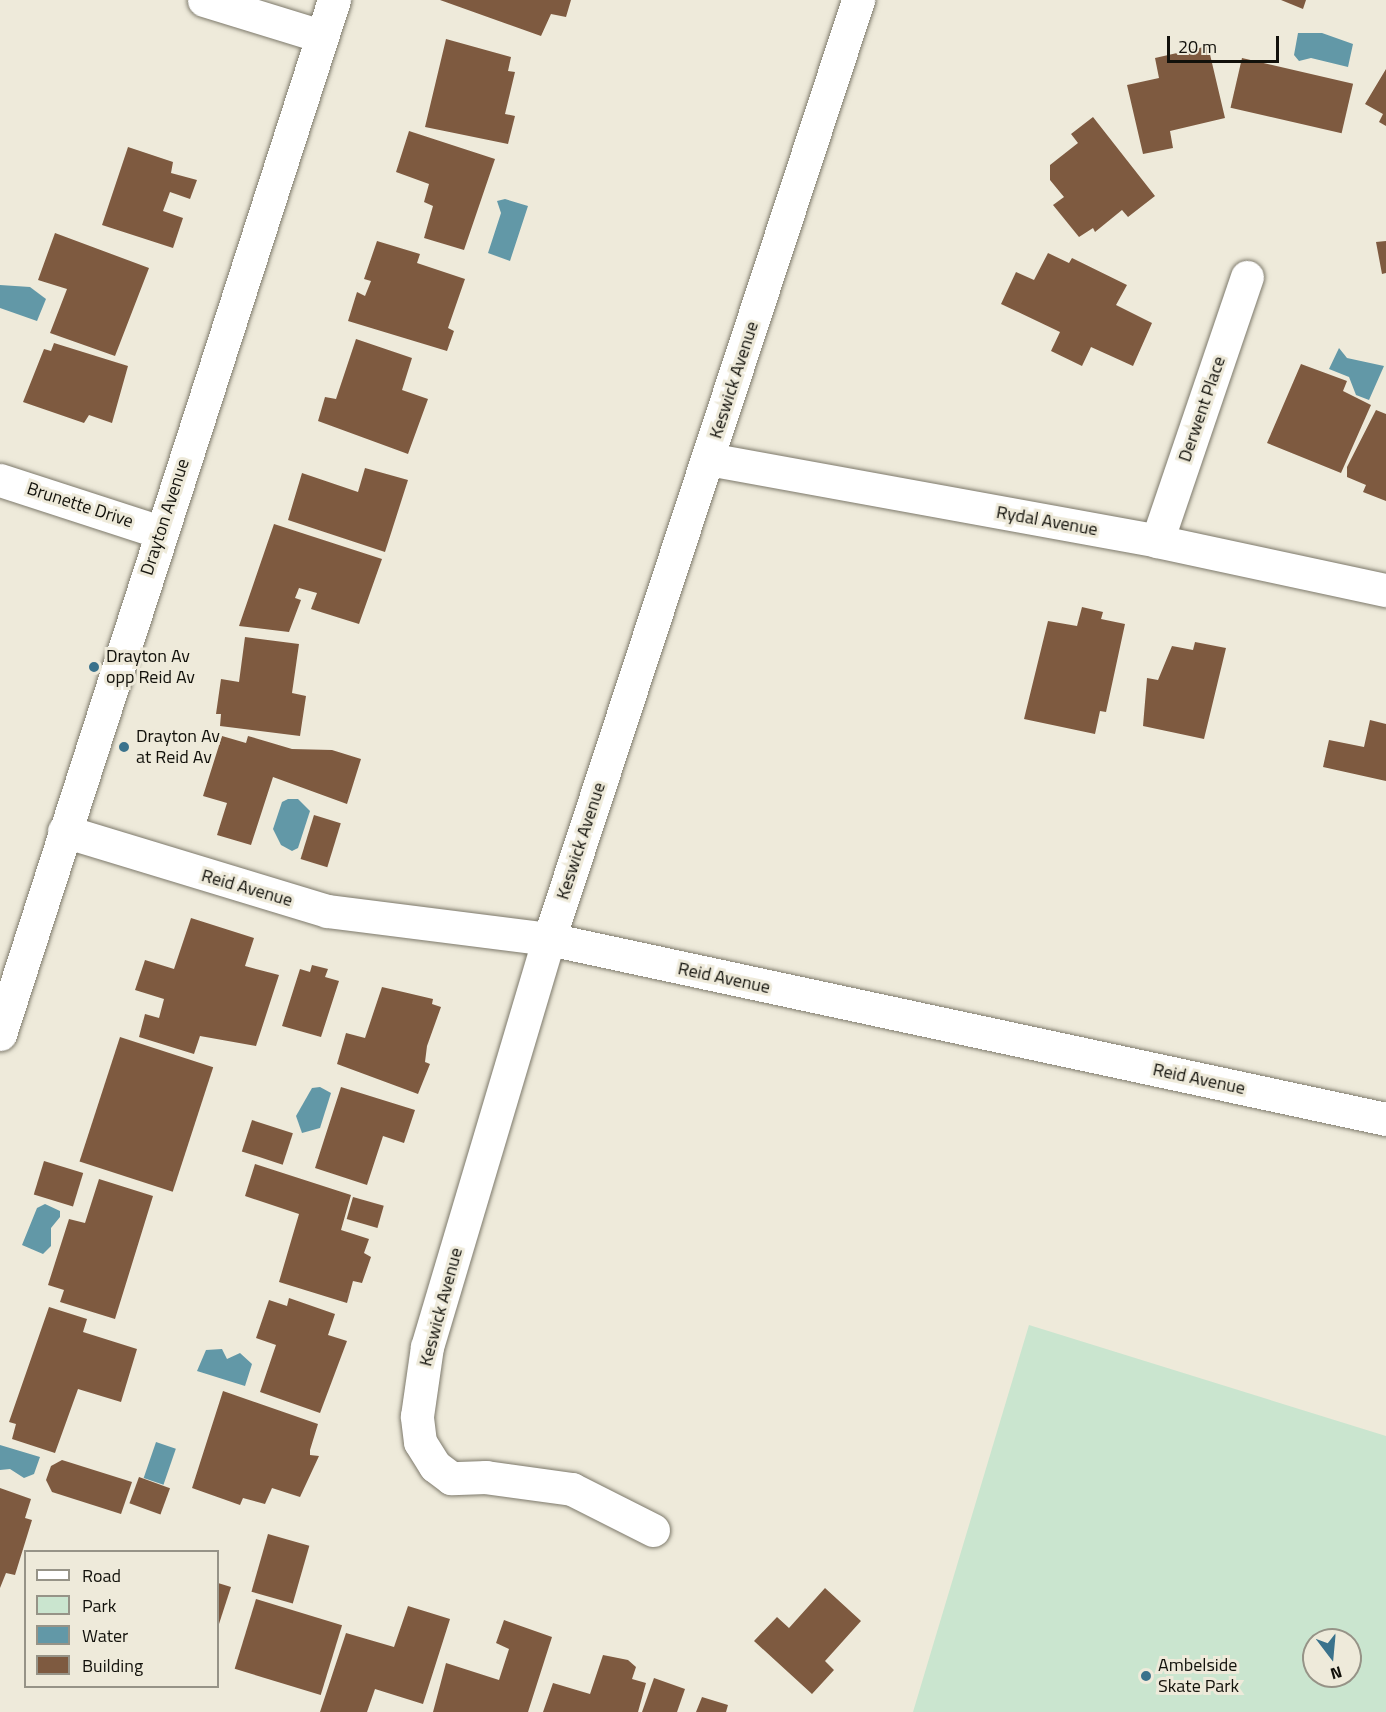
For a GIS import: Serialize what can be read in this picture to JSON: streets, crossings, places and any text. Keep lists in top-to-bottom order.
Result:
{
  "streets": {
    "street": [
      "Keswick Avenue",
      "Derwent Place",
      "Brunette Drive",
      "Drayton Avenue",
      "Rydal Avenue",
      "Reid Avenue"
    ]
  },
  "crossings": [
    ["Keswick Avenue", "Rydal Avenue"],
    ["Keswick Avenue", "Reid Avenue"],
    ["Derwent Place", "Rydal Avenue"],
    ["Brunette Drive", "Drayton Avenue"],
    ["Drayton Avenue", "Reid Avenue"]
  ],
  "places": ["Drayton Av opp Reid Av", "Drayton Av at Reid Av", "Ambelside Skate Park"],
  "legend": [
    "Road",
    "Park",
    "Water",
    "Building"
  ],
  "scale_bar": "20 m",
  "north": "bottom"
}
